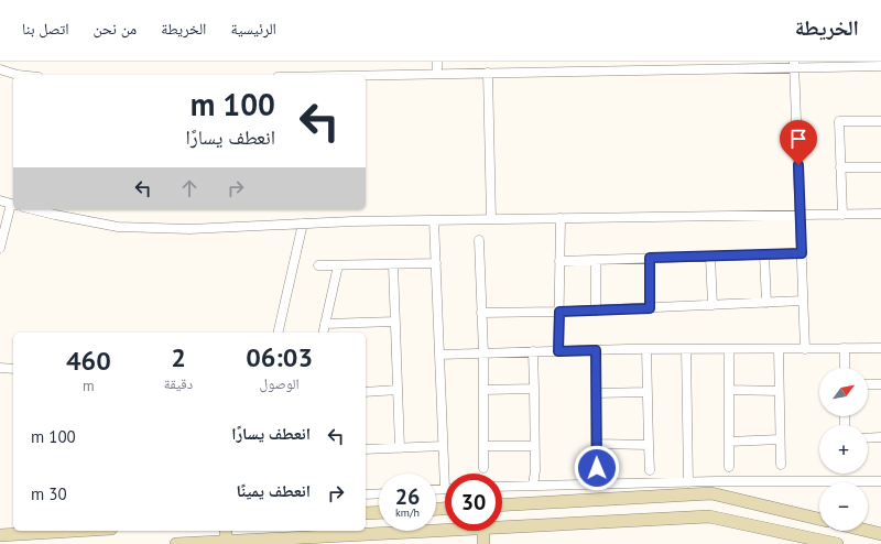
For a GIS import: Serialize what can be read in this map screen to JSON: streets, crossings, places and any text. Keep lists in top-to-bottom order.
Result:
{
  "north": "top right",
  "page": {
    "header": "الخريطة",
    "nav": [
      "الرئيسية",
      "الخريطة",
      "من نحن",
      "اتصل بنا"
    ],
    "turn": ["100 m", "انعطف يسارًا"],
    "eta": [
      "06:03",
      "الوصول",
      "2",
      "دقيقة",
      "460",
      "m"
    ],
    "map_buttons": ["+", "−"],
    "list": [
      {
        "name": "انعطف يسارًا",
        "value": "100 m"
      },
      {
        "name": "انعطف يمينًا",
        "value": "30 m"
      }
    ],
    "speed": "26 km/h",
    "limit": "30"
  }
}
